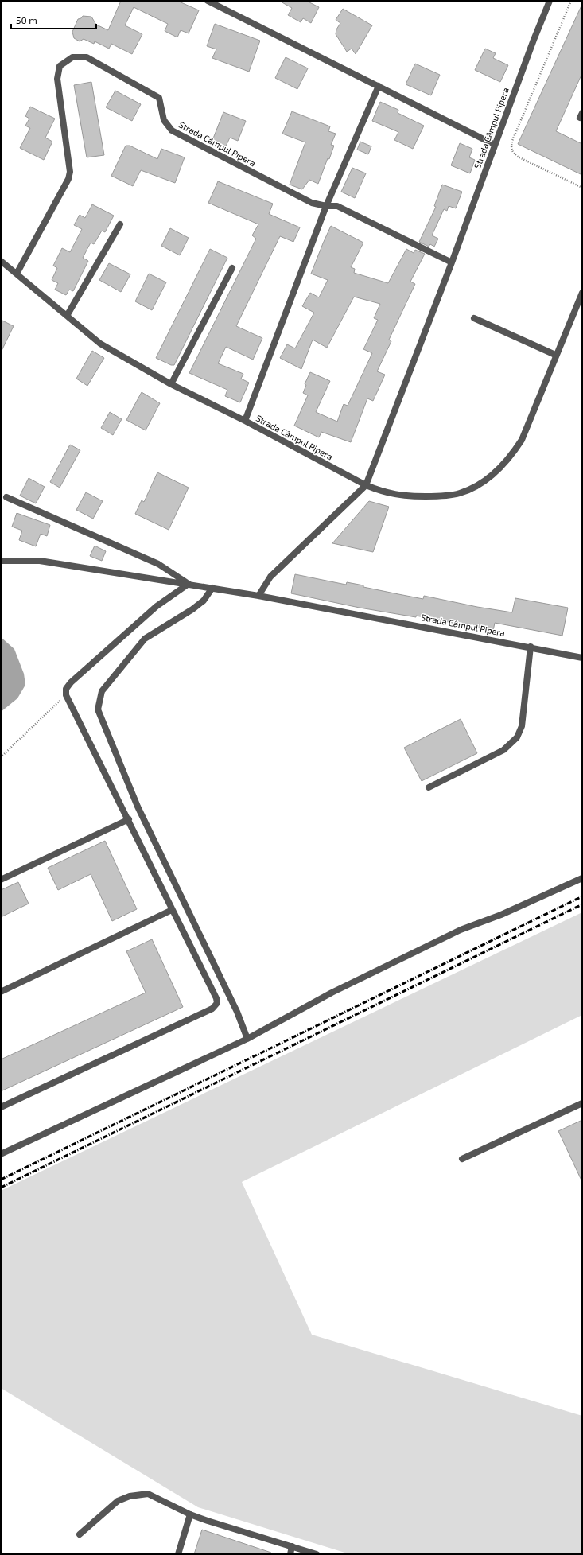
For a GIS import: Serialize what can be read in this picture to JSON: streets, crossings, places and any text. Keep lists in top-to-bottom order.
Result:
{
  "streets": {
    "street": ["Strada Câmpul Pipera"]
  },
  "scale_bar": "50 m"
}
